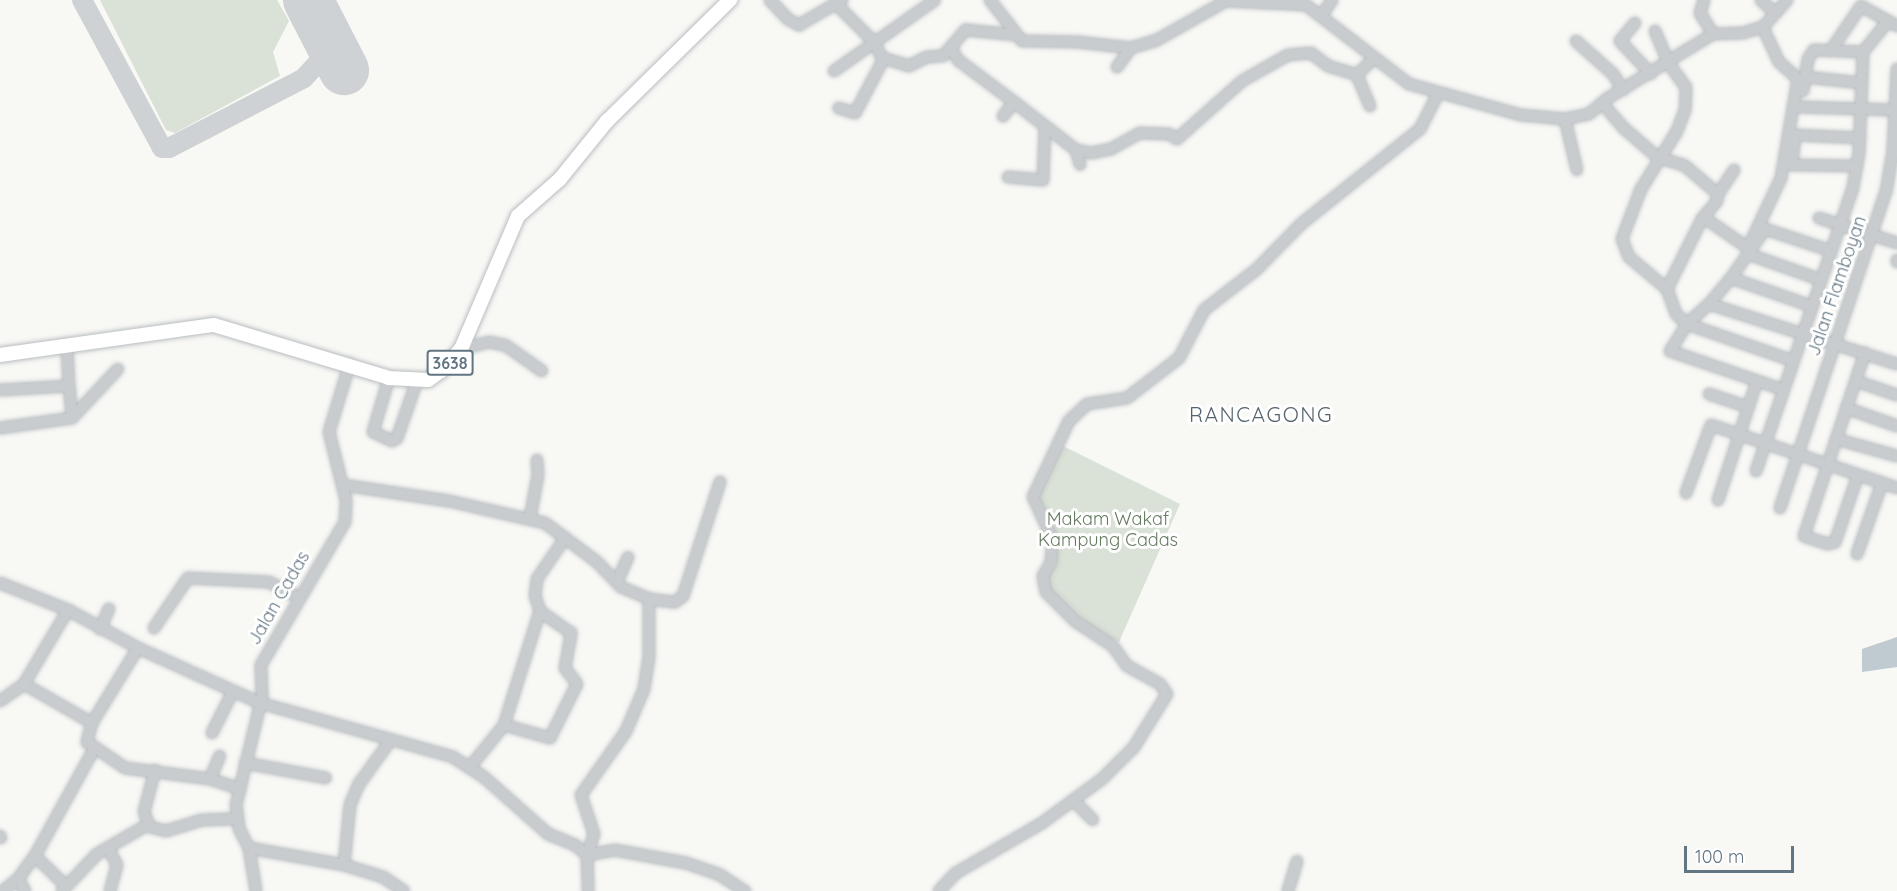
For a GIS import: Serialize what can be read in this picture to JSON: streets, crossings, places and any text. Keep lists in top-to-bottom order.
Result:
{
  "streets": {
    "main road": ["3638"],
    "street": ["Jalan Flamboyan", "Jalan Cadas"]
  },
  "crossings": [
    ["3638", "Jalan Cadas"]
  ],
  "districts": ["RANCAGONG"],
  "parks": ["Makam Wakaf Kampung Cadas"],
  "scale_bar": "100 m"
}
